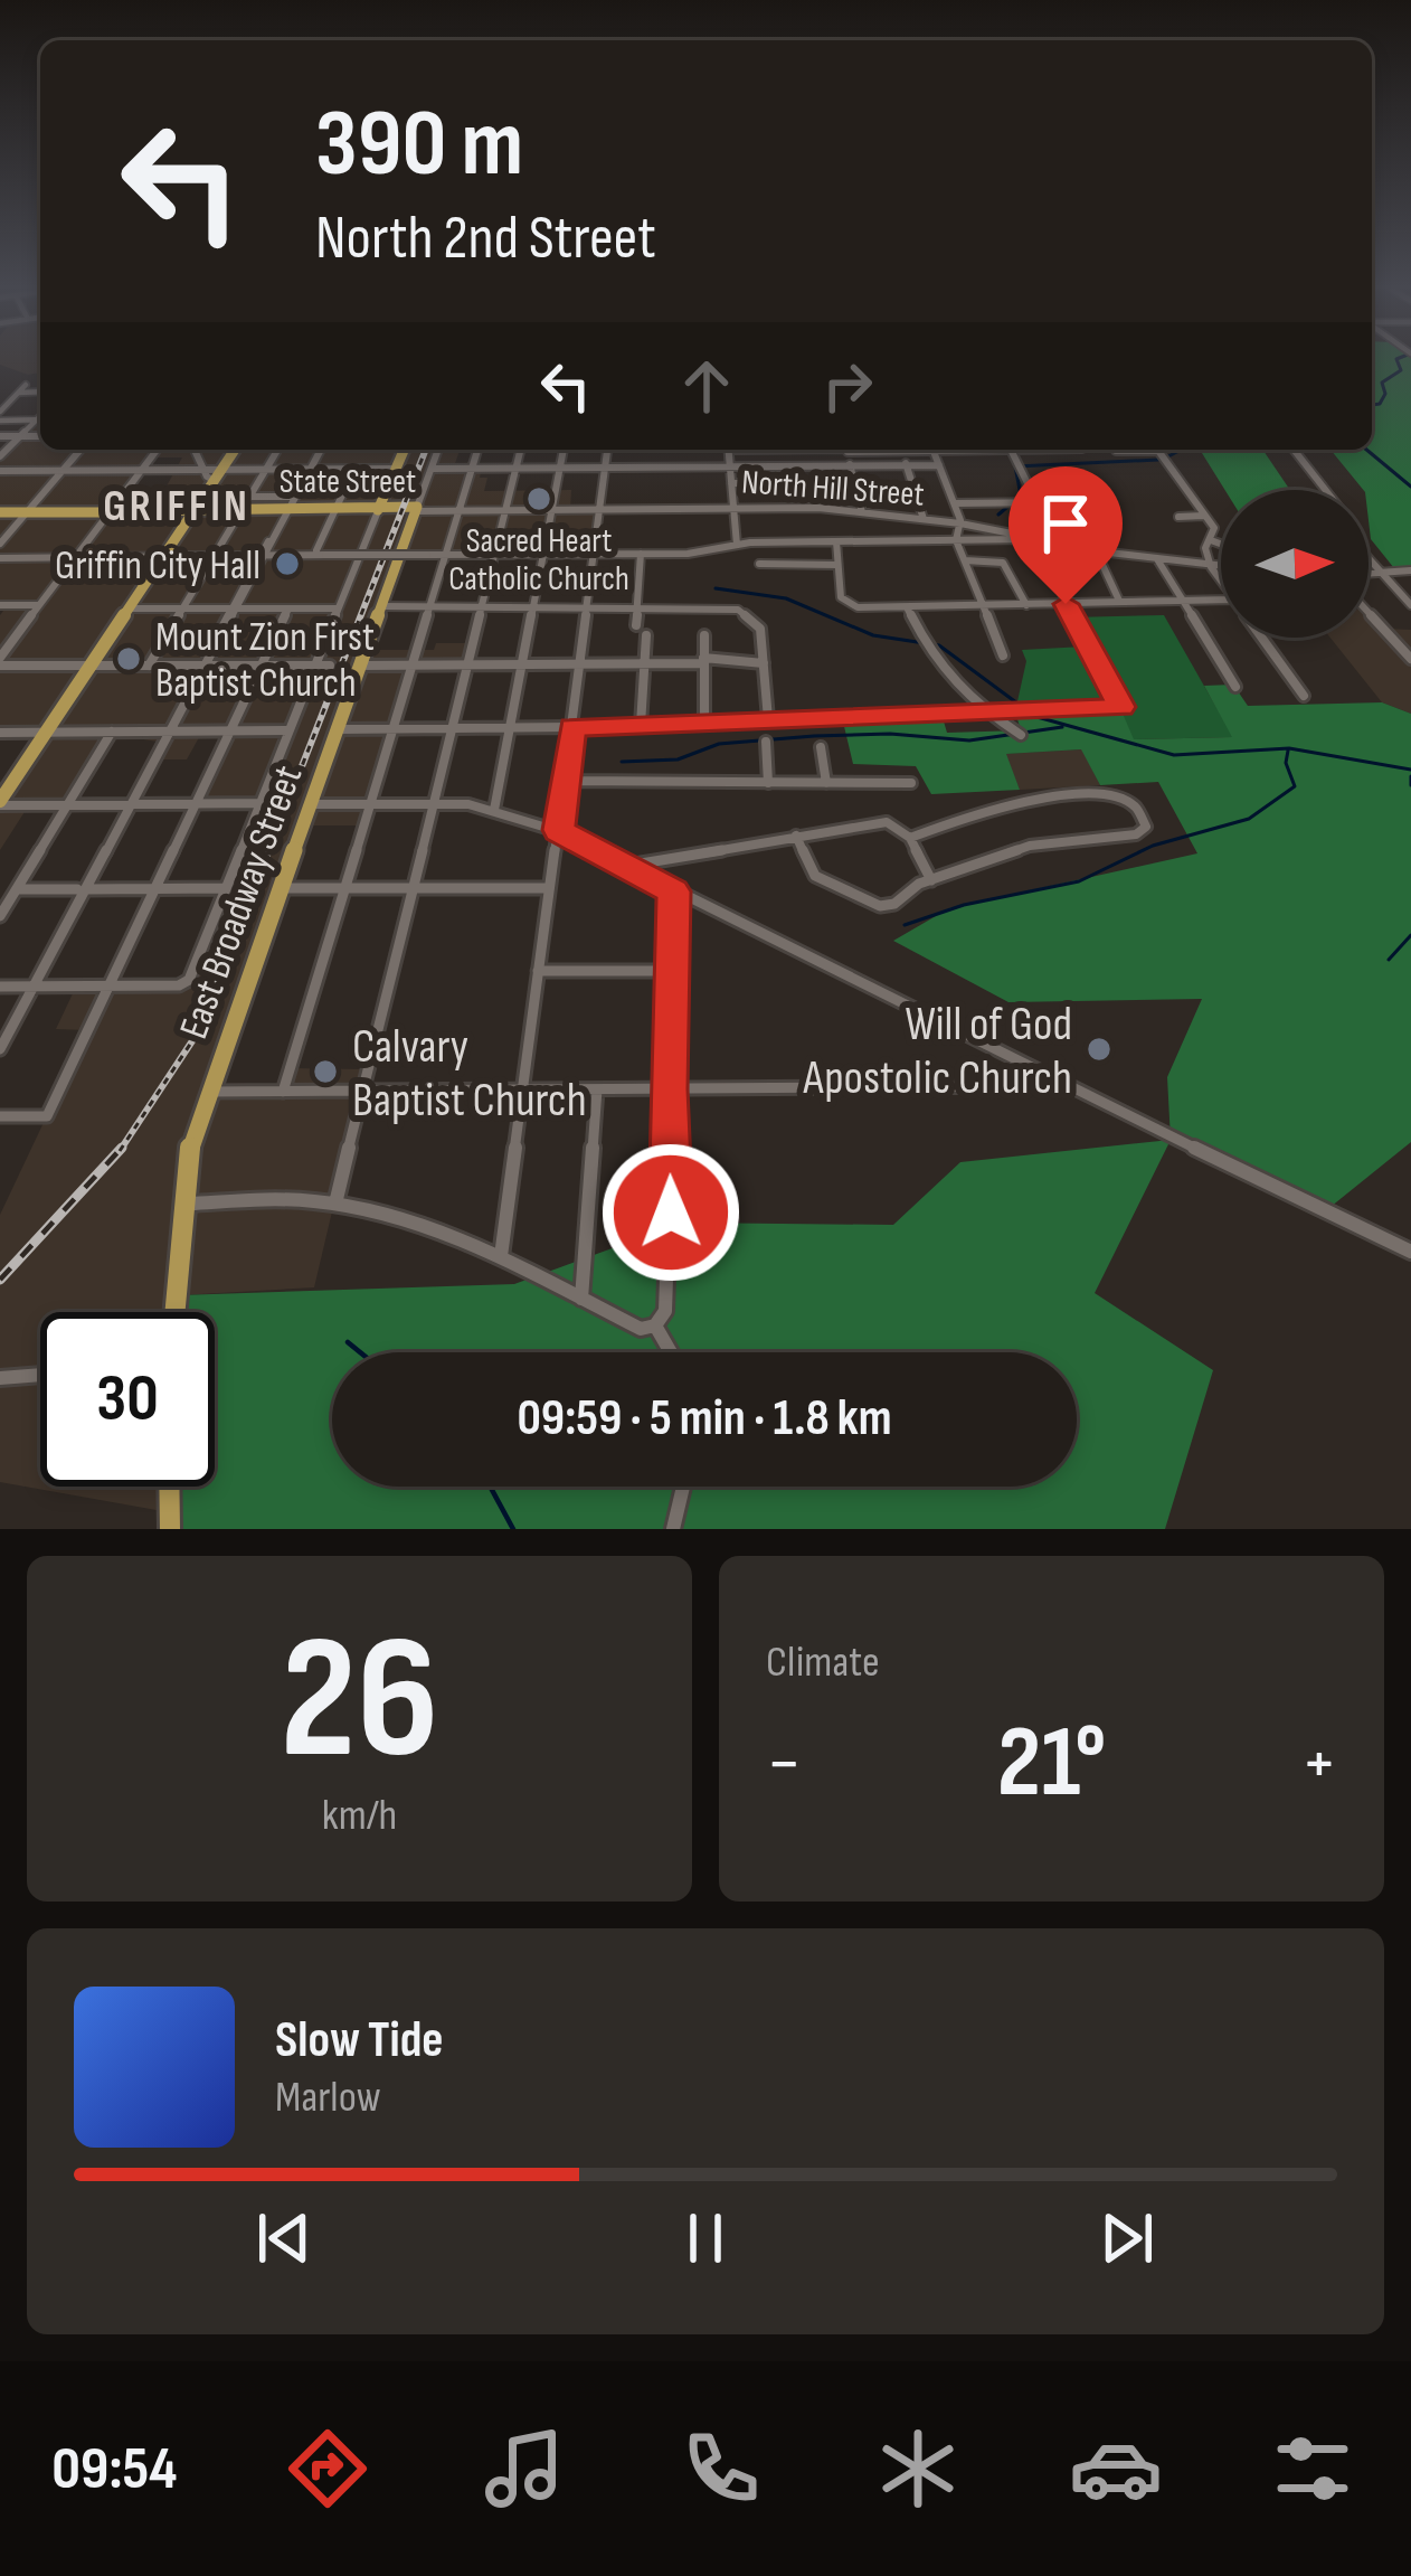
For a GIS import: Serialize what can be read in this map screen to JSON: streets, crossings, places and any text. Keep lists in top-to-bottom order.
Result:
{
  "streets": {
    "main road": ["East Broadway Street"],
    "street": ["North Hill Street"]
  },
  "crossings": [
    ["North Hill Street", "East Broadway Street"]
  ],
  "districts": ["GRIFFIN"],
  "places": [
    "Sacred Heart Catholic Church",
    "Griffin City Hall",
    "Mount Zion First Baptist Church",
    "Will of God Apostolic Church",
    "Calvary Baptist Church"
  ],
  "north": "right",
  "page": {
    "turn": ["390 m", "North 2nd Street"],
    "limit": "30",
    "trip": "09:59 · 5 min · 1.8 km",
    "tile": [
      ["26", "km/h"],
      "Climate"
    ],
    "heat": ["−", "21°", "+"],
    "song": ["Slow Tide", "Marlow"],
    "tabs": "09:54"
  }
}
